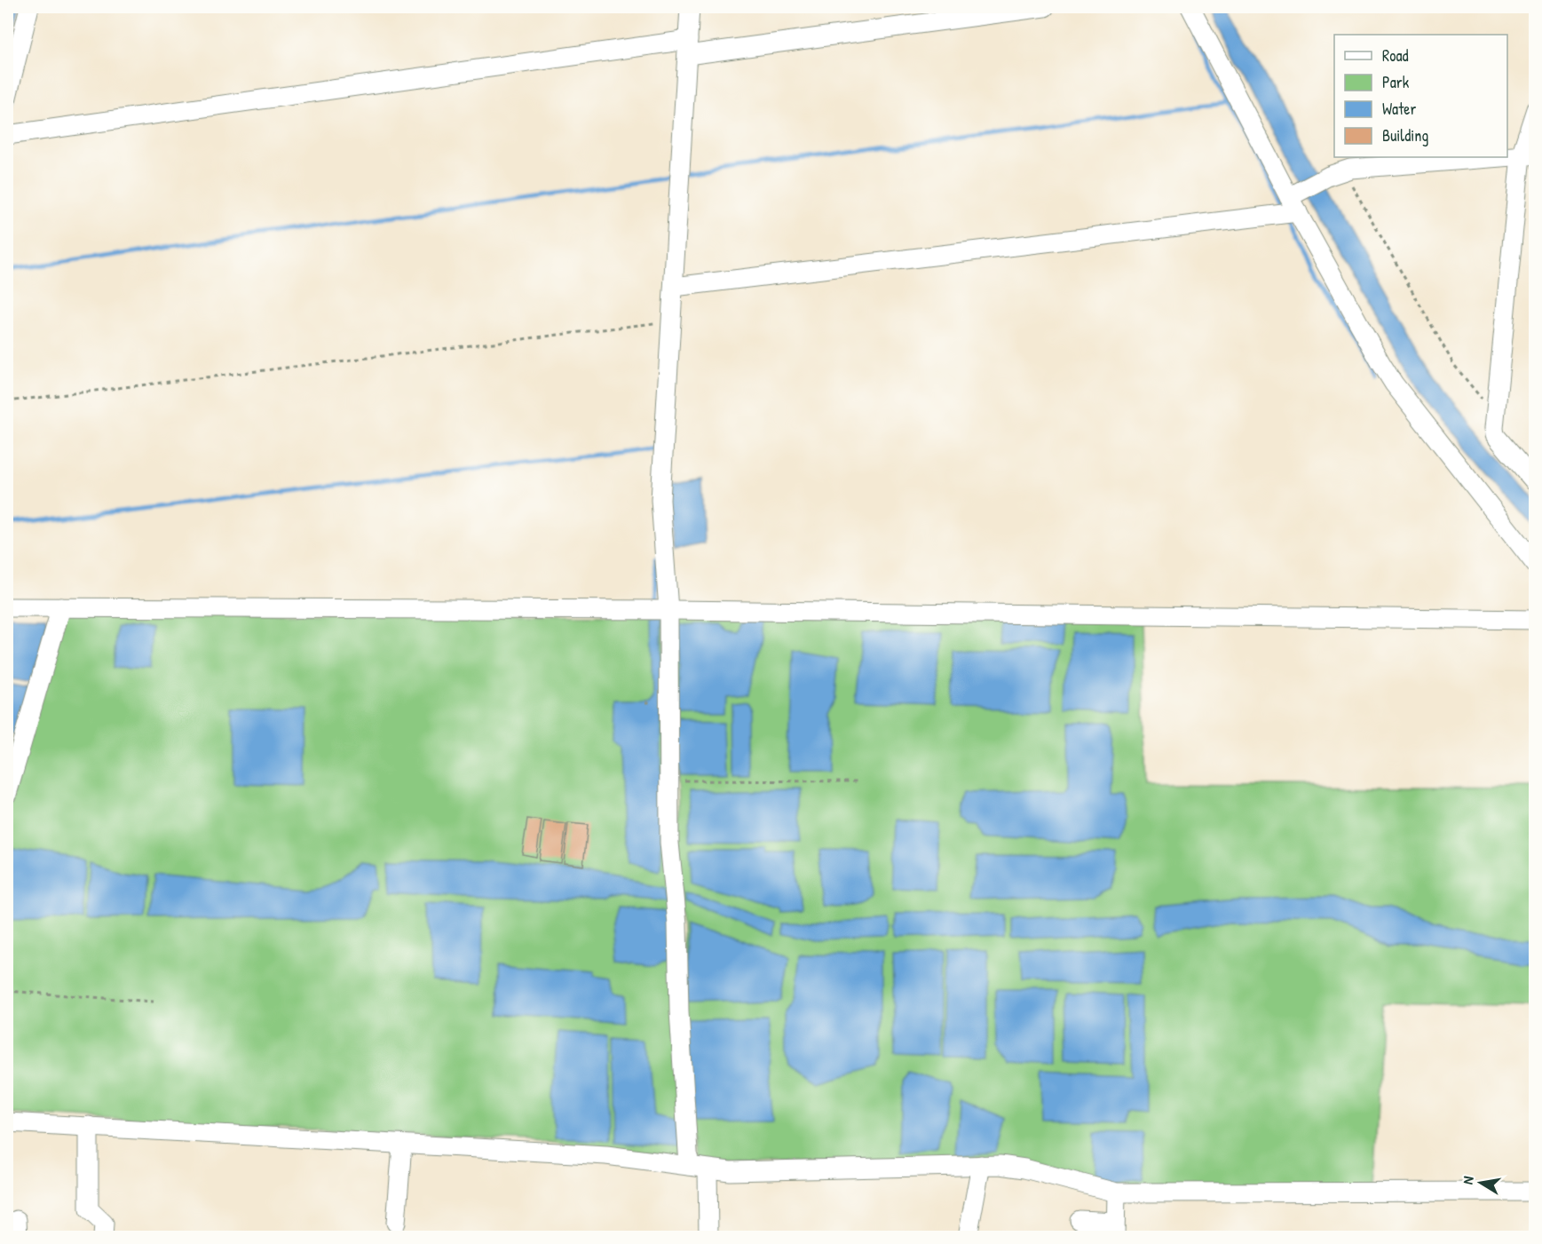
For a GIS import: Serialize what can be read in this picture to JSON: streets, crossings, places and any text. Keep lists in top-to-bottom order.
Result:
{
  "legend": [
    "Road",
    "Park",
    "Water",
    "Building"
  ],
  "north": "left"
}
